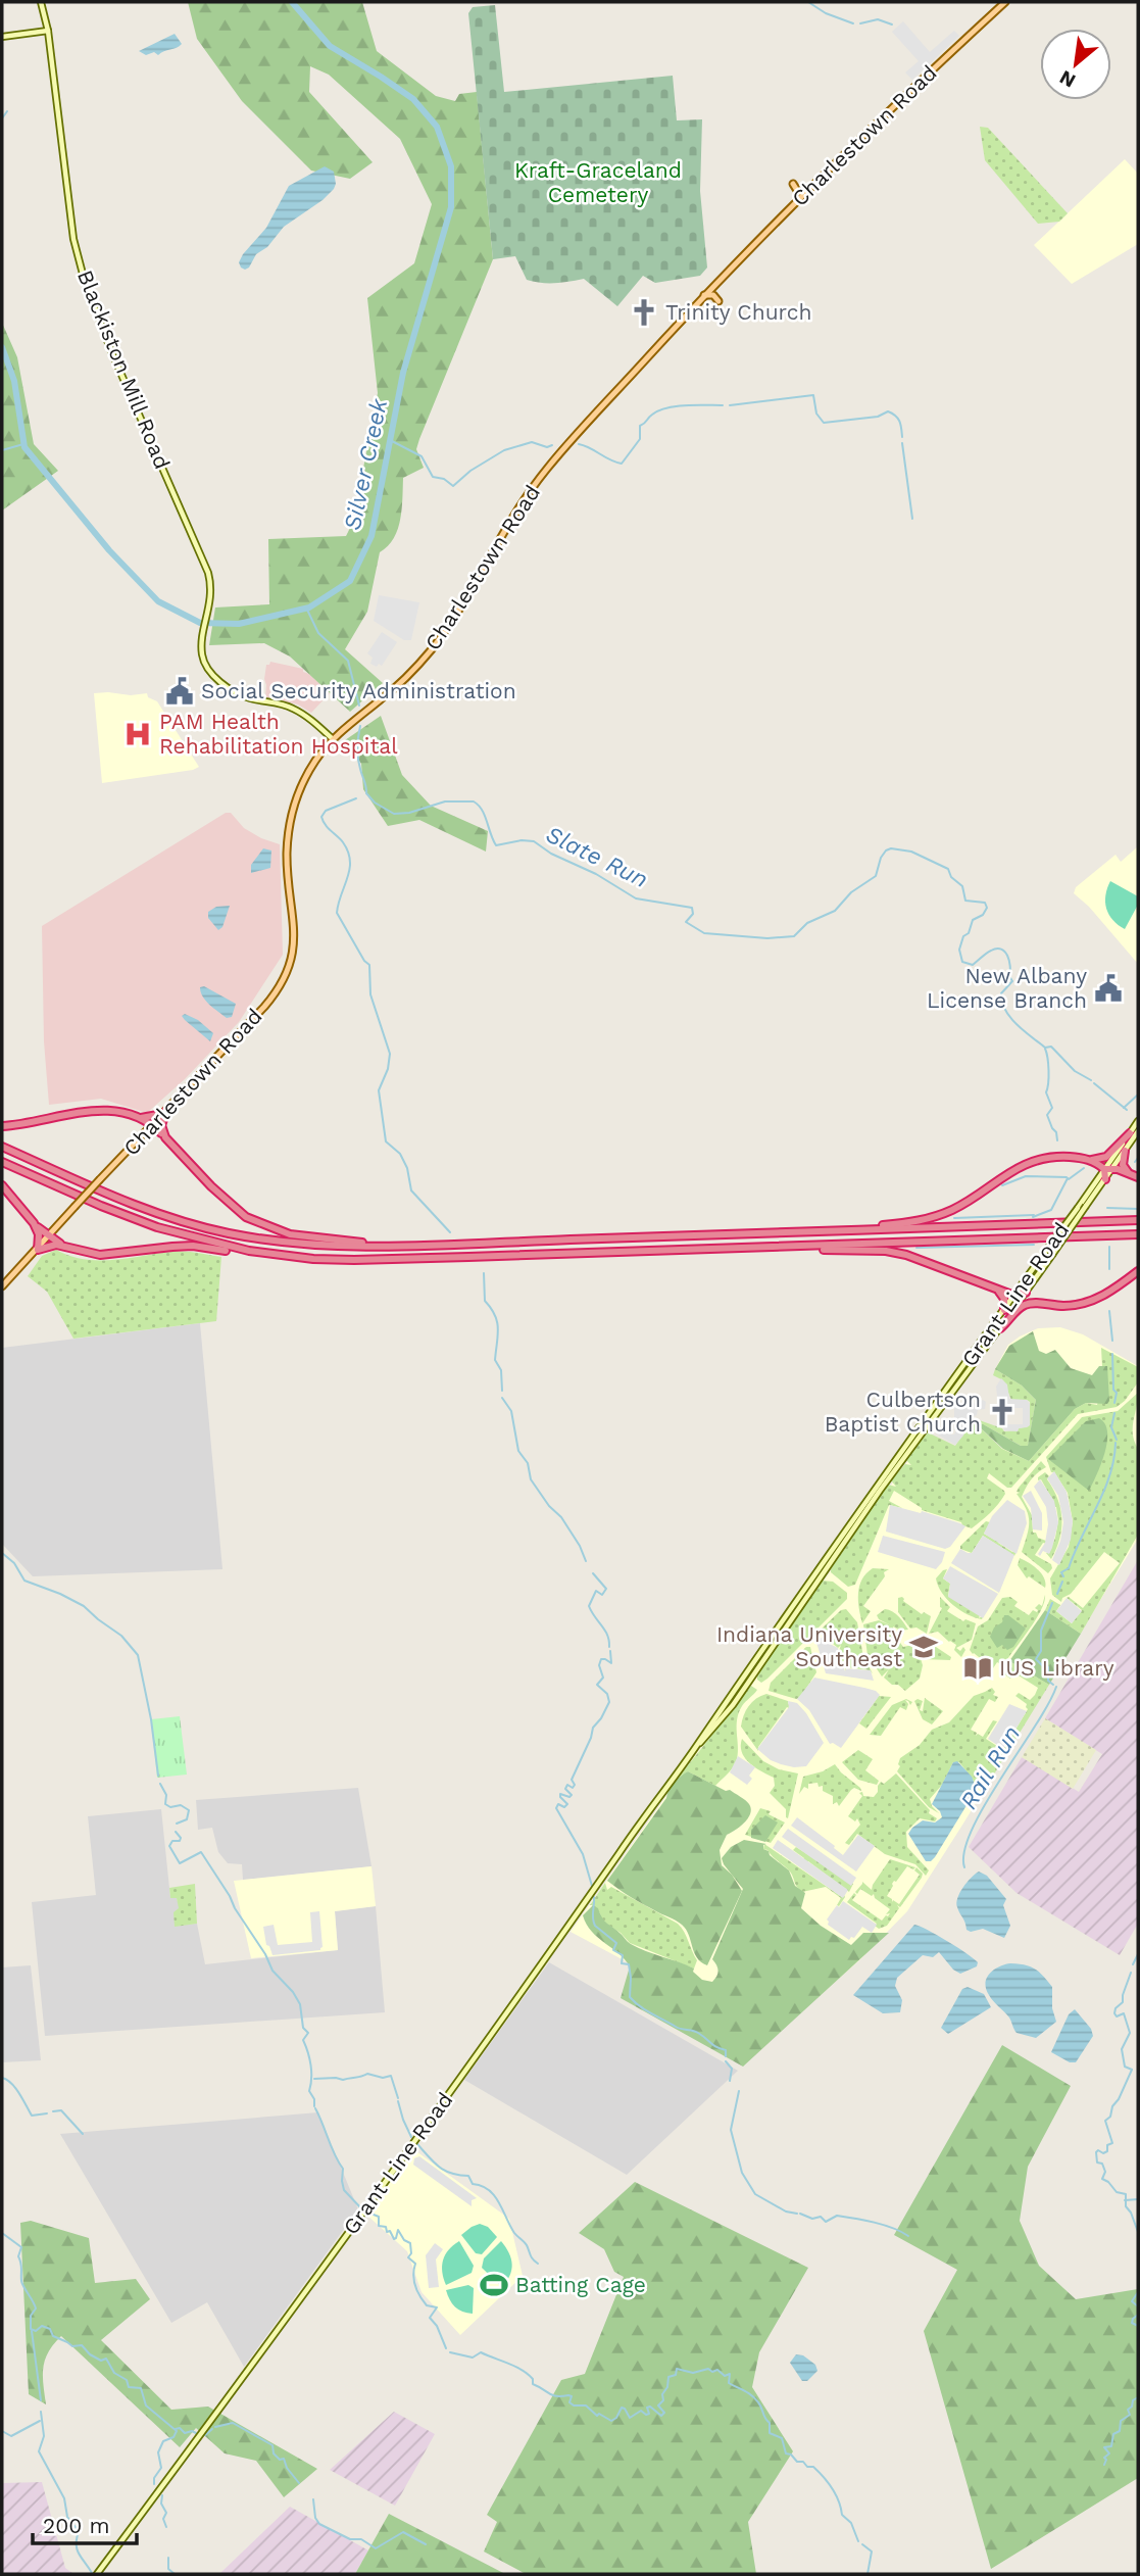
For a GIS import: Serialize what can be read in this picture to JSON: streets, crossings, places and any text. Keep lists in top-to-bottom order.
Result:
{
  "streets": {
    "main road": ["Charlestown Road", "Blackiston Mill Road", "Grant Line Road"]
  },
  "crossings": [
    ["Charlestown Road", "Blackiston Mill Road"]
  ],
  "water": ["Silver Creek", "Slate Run", "Rail Run"],
  "parks": ["Kraft-Graceland Cemetery"],
  "places": {
    "church": ["Trinity Church", "Culbertson Baptist Church"],
    "public building": ["Social Security Administration", "New Albany License Branch"],
    "hospital": ["PAM Health Rehabilitation Hospital"],
    "school or university": ["Indiana University Southeast"],
    "library": ["IUS Library"],
    "sports": ["Batting Cage"]
  },
  "scale_bar": "200 m",
  "north": "bottom left"
}
